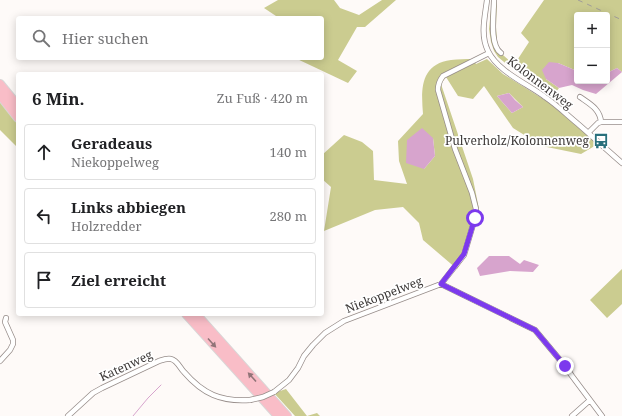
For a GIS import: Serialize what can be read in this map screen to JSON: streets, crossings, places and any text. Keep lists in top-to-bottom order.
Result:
{
  "streets": {
    "street": ["Kolonnenweg", "Niekoppelweg", "Katenweg"]
  },
  "crossings": [
    ["Kolonnenweg", "Niekoppelweg"],
    ["Niekoppelweg", "Katenweg"]
  ],
  "places": {
    "bus stop": ["Pulverholz/Kolonnenweg"]
  },
  "page": {
    "map_buttons": ["+", "−"],
    "search": "Hier suchen",
    "heading": ["6 Min.", "Zu Fuß · 420 m"],
    "list": [
      ["Geradeaus", "Niekoppelweg", "140 m"],
      ["Links abbiegen", "Holzredder", "280 m"],
      "Ziel erreicht"
    ]
  }
}
